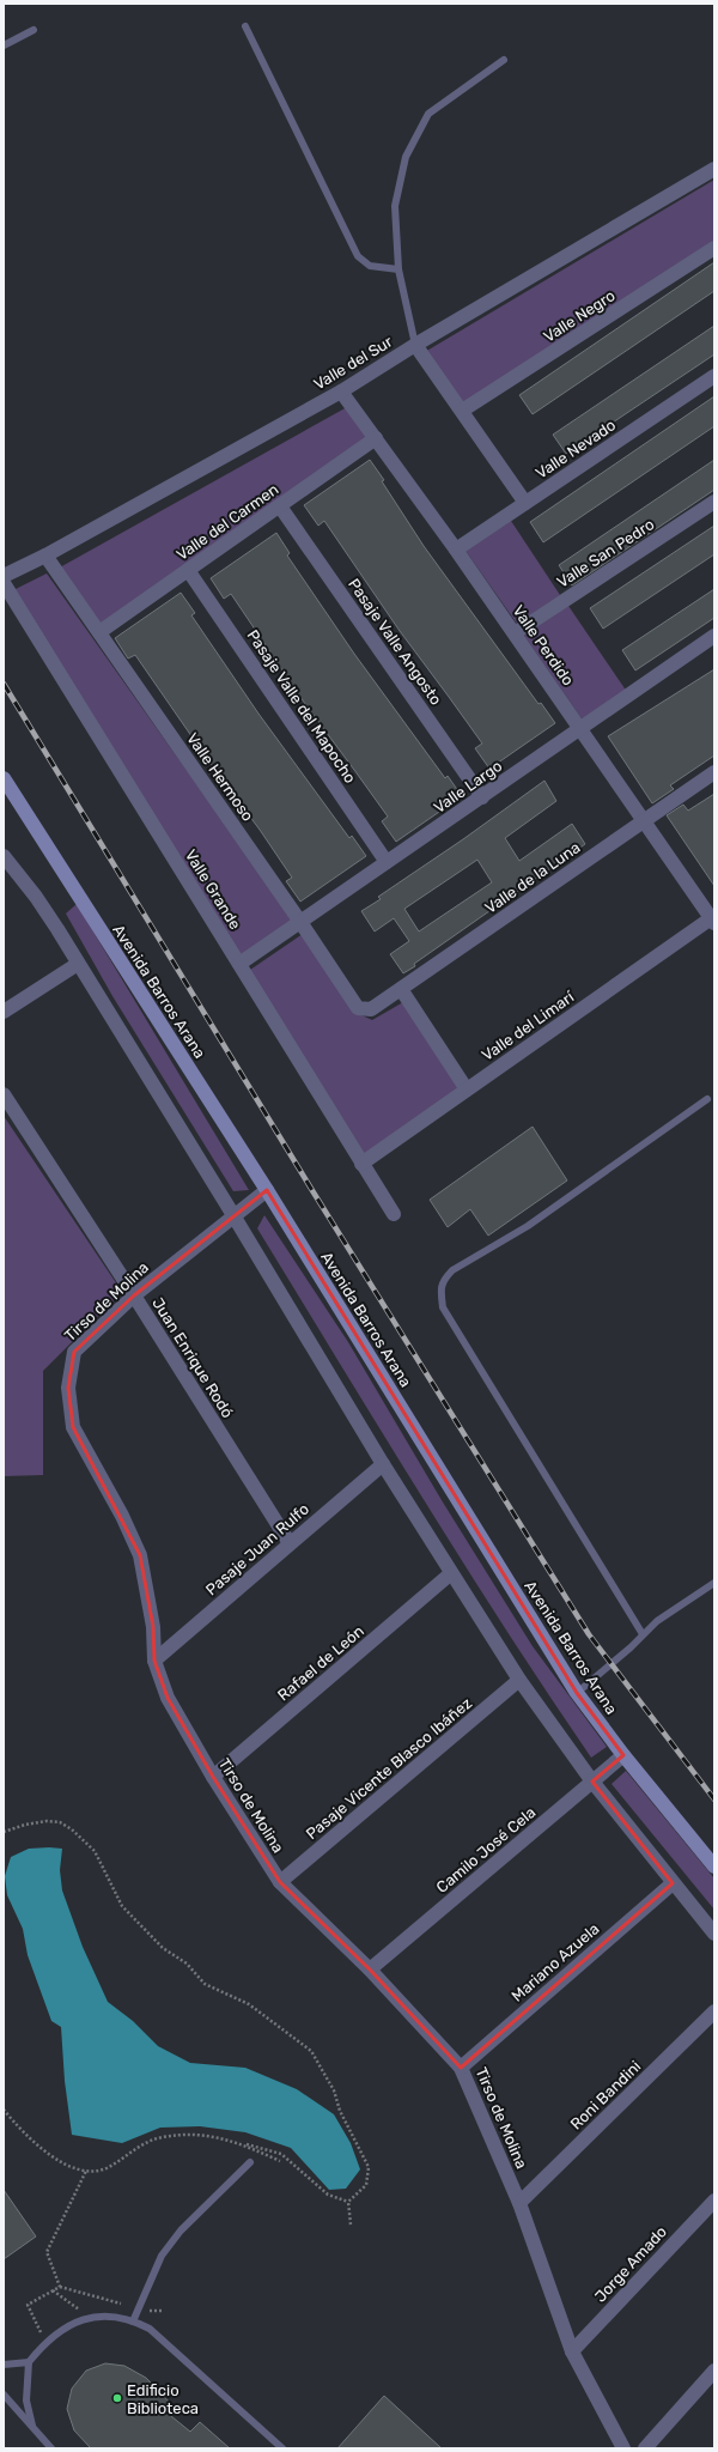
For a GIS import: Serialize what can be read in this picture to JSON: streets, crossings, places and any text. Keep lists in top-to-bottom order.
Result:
{
  "streets": {
    "main road": ["Avenida Barros Arana"],
    "street": [
      "Valle Negro",
      "Valle del Sur",
      "Valle Nevado",
      "Valle del Carmen",
      "Valle San Pedro",
      "Pasaje Valle Angosto",
      "Valle Perdido",
      "Pasaje Valle del Mapocho",
      "Valle Hermoso",
      "Valle Largo",
      "Valle de la Luna",
      "Valle Grande",
      "Valle del Limarí",
      "Tirso de Molina",
      "Juan Enrique Rodó",
      "Pasaje Juan Rulfo",
      "Rafael de León",
      "Pasaje Vicente Blasco Ibáñez",
      "Camilo José Cela",
      "Mariano Azuela",
      "Roni Bandini",
      "Jorge Amado"
    ]
  },
  "crossings": [
    ["Valle del Sur", "Valle Perdido"],
    ["Valle del Sur", "Valle Hermoso"],
    ["Valle Nevado", "Valle Perdido"],
    ["Valle del Carmen", "Pasaje Valle Angosto"],
    ["Valle del Carmen", "Valle Perdido"],
    ["Valle del Carmen", "Pasaje Valle del Mapocho"],
    ["Valle del Carmen", "Valle Hermoso"],
    ["Valle San Pedro", "Valle Perdido"],
    ["Pasaje Valle Angosto", "Valle Largo"],
    ["Valle Perdido", "Valle Largo"],
    ["Valle Perdido", "Valle de la Luna"],
    ["Valle Perdido", "Valle del Limarí"],
    ["Pasaje Valle del Mapocho", "Valle Largo"],
    ["Valle Hermoso", "Valle Largo"],
    ["Valle Hermoso", "Valle de la Luna"],
    ["Valle Largo", "Valle Grande"],
    ["Valle Grande", "Valle del Limarí"],
    ["Avenida Barros Arana", "Tirso de Molina"],
    ["Avenida Barros Arana", "Camilo José Cela"],
    ["Tirso de Molina", "Juan Enrique Rodó"],
    ["Tirso de Molina", "Pasaje Juan Rulfo"],
    ["Tirso de Molina", "Rafael de León"],
    ["Tirso de Molina", "Pasaje Vicente Blasco Ibáñez"],
    ["Tirso de Molina", "Camilo José Cela"],
    ["Tirso de Molina", "Mariano Azuela"],
    ["Tirso de Molina", "Roni Bandini"],
    ["Tirso de Molina", "Jorge Amado"],
    ["Juan Enrique Rodó", "Pasaje Juan Rulfo"]
  ],
  "places": ["Edificio Biblioteca"]
}
